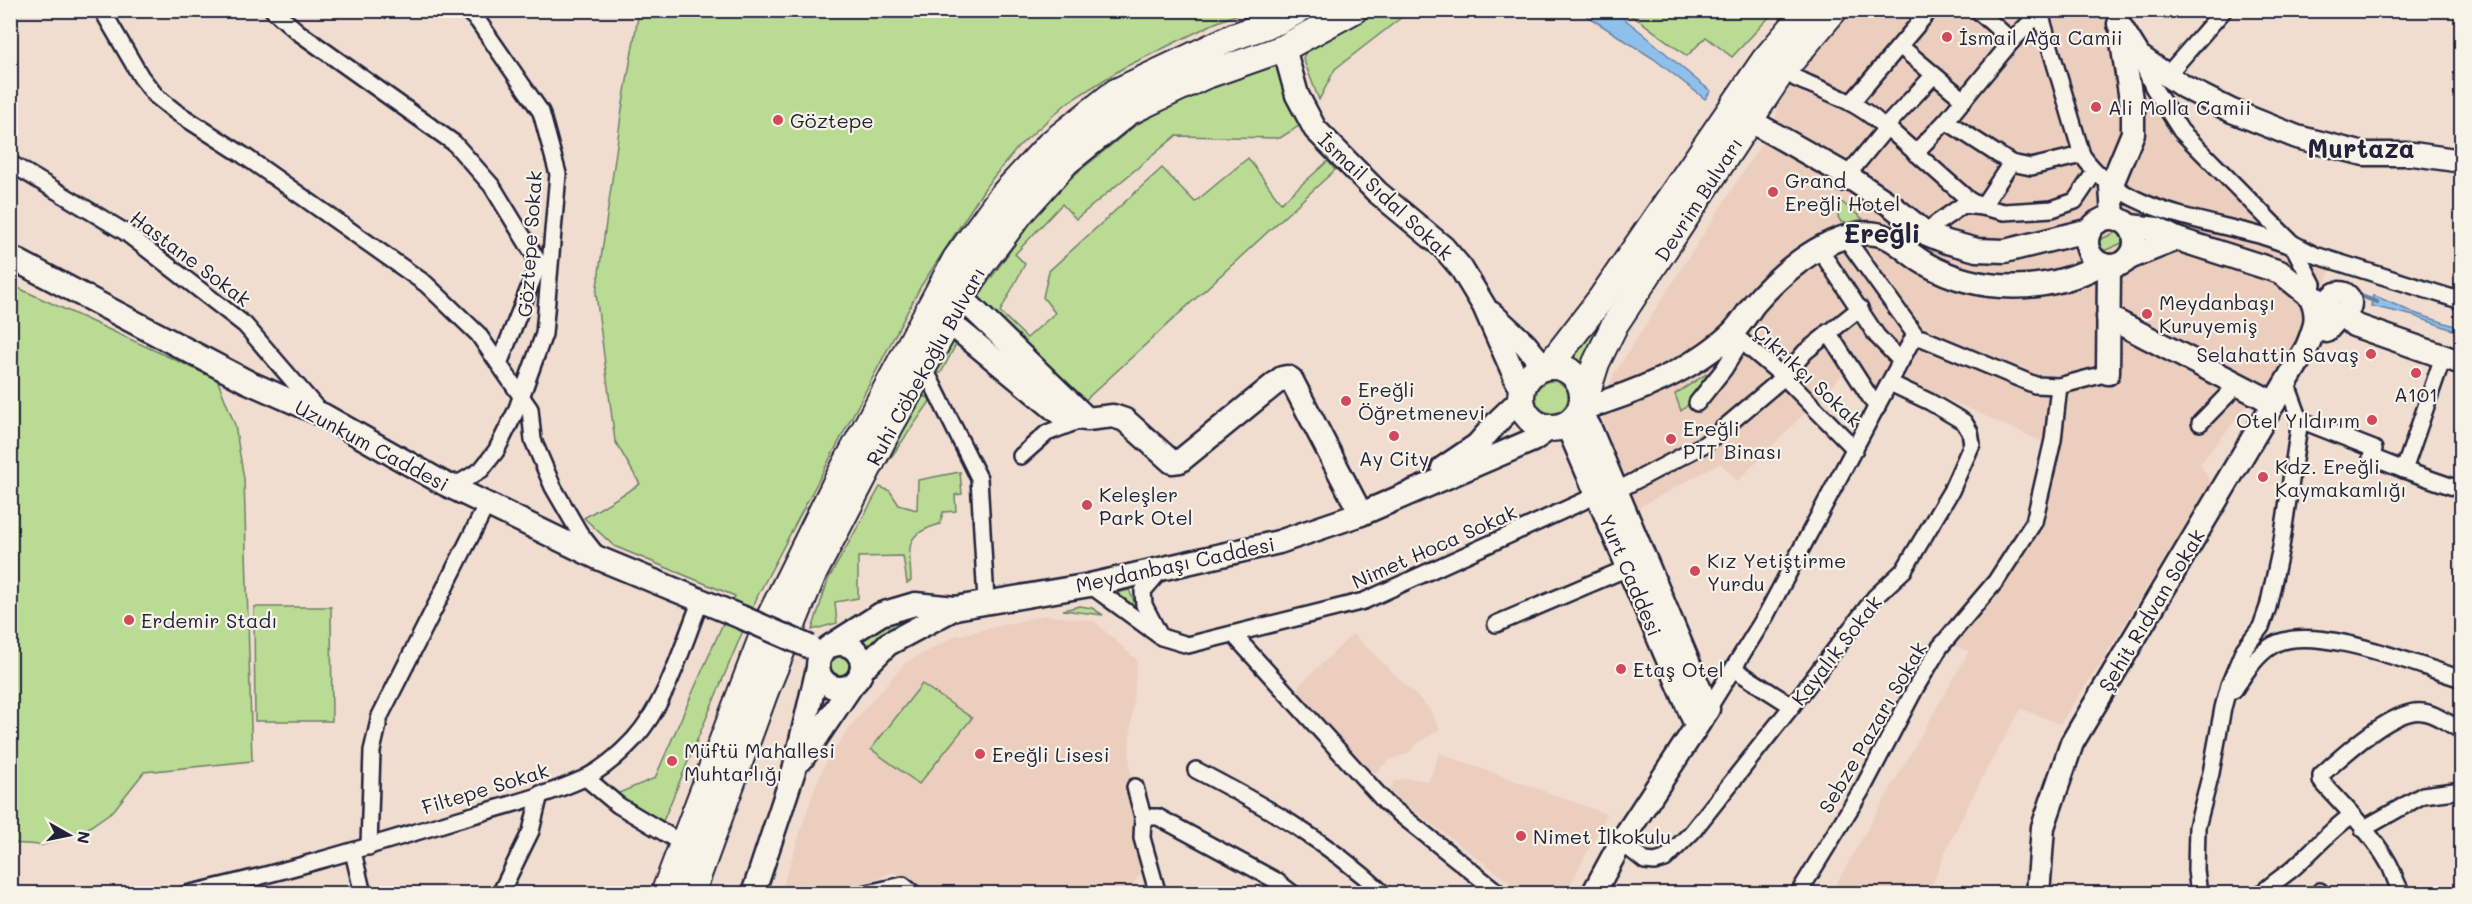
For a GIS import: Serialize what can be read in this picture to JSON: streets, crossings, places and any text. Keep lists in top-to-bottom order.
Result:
{
  "streets": {
    "main road": [
      "İsmail Sıdal Sokak",
      "Devrim Bulvarı",
      "Ruhi Cöbekoğlu Bulvarı",
      "Uzunkum Caddesi",
      "Meydanbaşı Caddesi",
      "Yurt Caddesi",
      "Şehit Rıdvan Sokak"
    ],
    "street": [
      "Göztepe Sokak",
      "Hastane Sokak",
      "Çıkrıkçı Sokak",
      "Nimet Hoca Sokak",
      "Kayalık Sokak",
      "Sebze Pazarı Sokak",
      "Filtepe Sokak"
    ]
  },
  "crossings": [
    ["İsmail Sıdal Sokak", "Devrim Bulvarı"],
    ["İsmail Sıdal Sokak", "Ruhi Cöbekoğlu Bulvarı"],
    ["İsmail Sıdal Sokak", "Meydanbaşı Caddesi"],
    ["İsmail Sıdal Sokak", "Yurt Caddesi"],
    ["Devrim Bulvarı", "Meydanbaşı Caddesi"],
    ["Devrim Bulvarı", "Yurt Caddesi"],
    ["Göztepe Sokak", "Uzunkum Caddesi"],
    ["Hastane Sokak", "Uzunkum Caddesi"],
    ["Çıkrıkçı Sokak", "Nimet Hoca Sokak"],
    ["Çıkrıkçı Sokak", "Meydanbaşı Caddesi"],
    ["Uzunkum Caddesi", "Meydanbaşı Caddesi"],
    ["Uzunkum Caddesi", "Filtepe Sokak"],
    ["Nimet Hoca Sokak", "Meydanbaşı Caddesi"],
    ["Nimet Hoca Sokak", "Yurt Caddesi"],
    ["Meydanbaşı Caddesi", "Yurt Caddesi"]
  ],
  "districts": ["Murtaza", "Ereğli"],
  "places": [
    "İsmail Ağa Camii",
    "Ali Molla Camii",
    "Göztepe",
    "Grand Ereğli Hotel",
    "Meydanbaşı Kuruyemiş",
    "Selahattin Savaş",
    "A101",
    "Ereğli Öğretmenevi",
    "Otel Yıldırım",
    "Ay City",
    "Ereğli PTT Binası",
    "Kdz. Ereğli Kaymakamlığı",
    "Keleşler Park Otel",
    "Kız Yetiştirme Yurdu",
    "Erdemir Stadı",
    "Etaş Otel",
    "Ereğli Lisesi",
    "Müftü Mahallesi Muhtarlığı",
    "Nimet İlkokulu"
  ],
  "north": "right"
}
